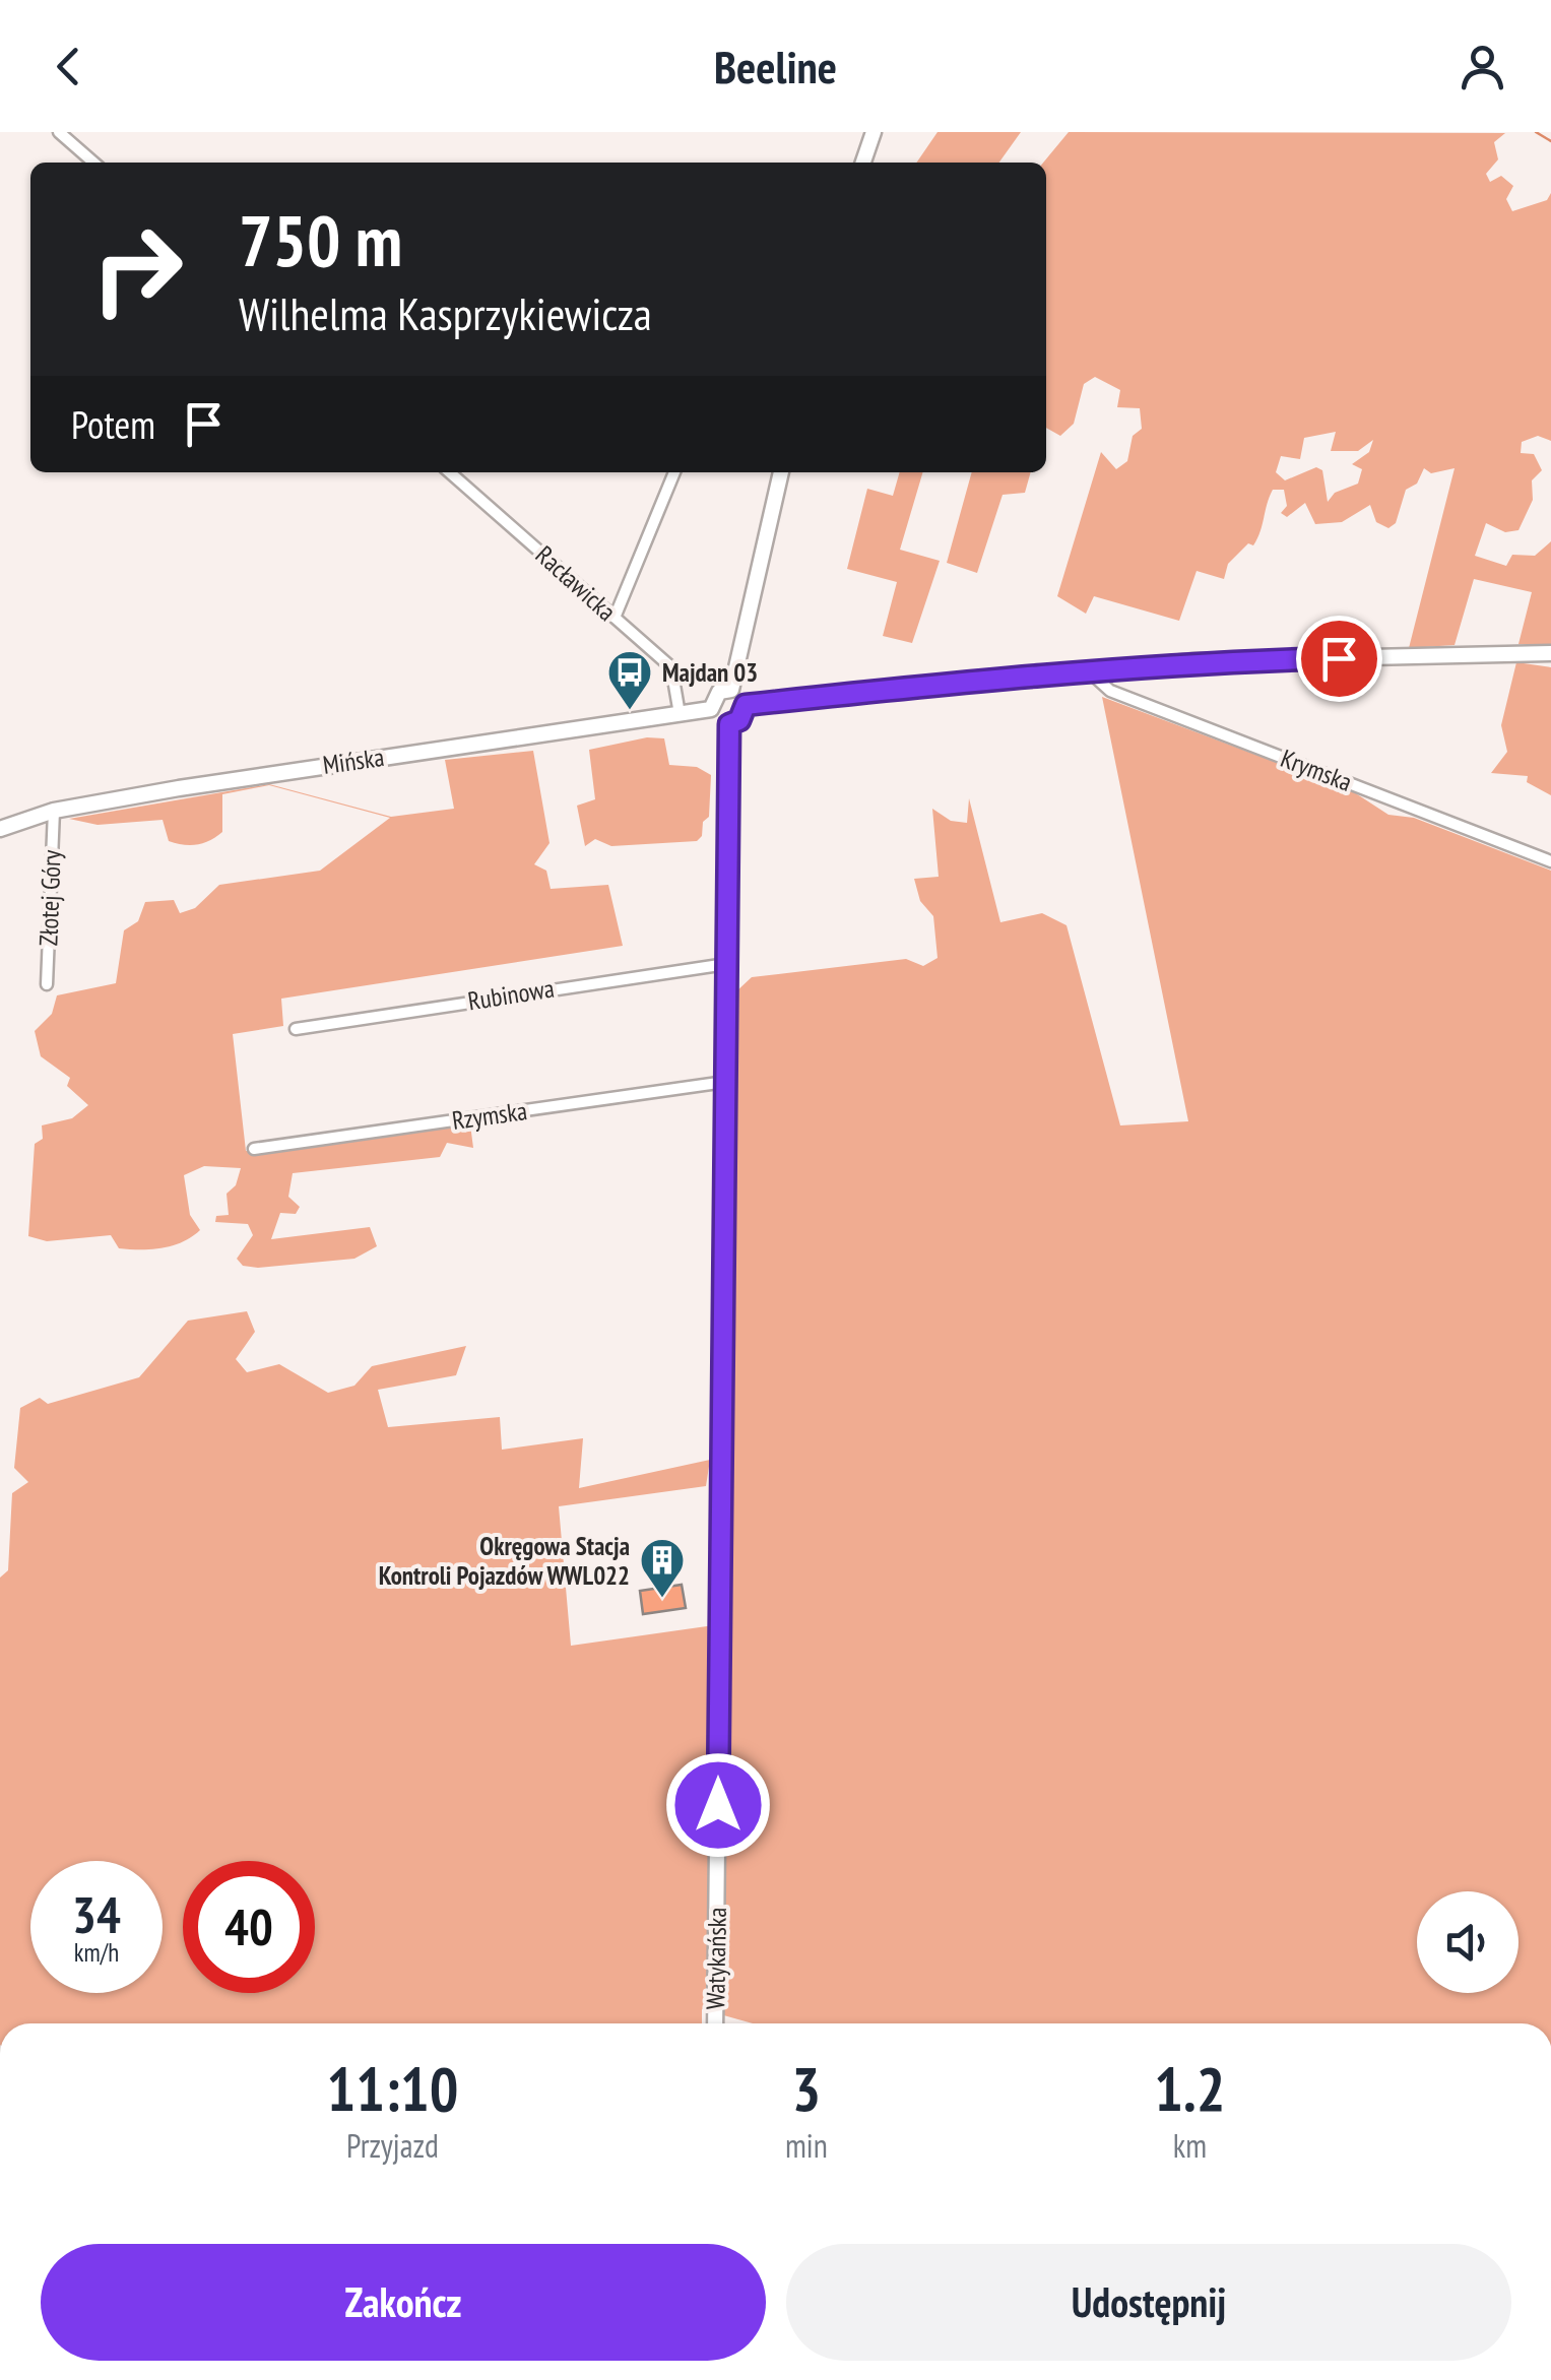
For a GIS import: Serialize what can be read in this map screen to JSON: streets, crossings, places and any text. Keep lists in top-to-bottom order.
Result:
{
  "streets": {
    "street": [
      "Racławicka",
      "Mińska",
      "Krymska",
      "Złotej Góry",
      "Rubinowa",
      "Rzymska",
      "Watykańska"
    ]
  },
  "crossings": [
    ["Racławicka", "Mińska"],
    ["Mińska", "Złotej Góry"],
    ["Mińska", "Watykańska"],
    ["Rubinowa", "Watykańska"],
    ["Rzymska", "Watykańska"]
  ],
  "places": {
    "bus stop": ["Majdan 03"],
    "building": ["Okręgowa Stacja Kontroli Pojazdów WWL022"]
  },
  "page": {
    "header": "Beeline",
    "turn": ["750 m", "Wilhelma Kasprzykiewicza"],
    "then": "Potem",
    "speed": "34 km/h",
    "limit": "40",
    "eta": [
      "11:10",
      "Przyjazd",
      "3",
      "min",
      "1.2",
      "km"
    ],
    "buttons": ["Zakończ", "Udostępnij"]
  }
}
